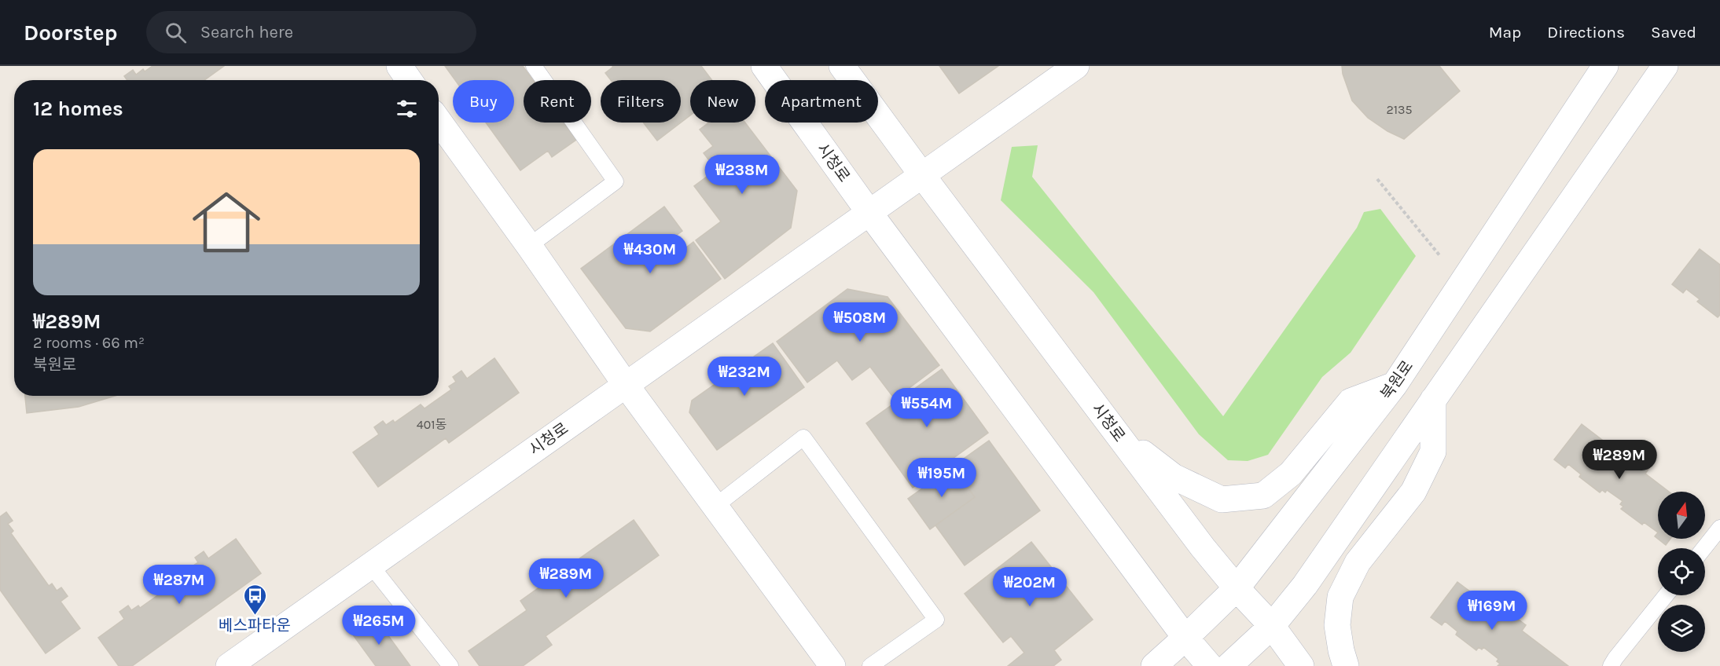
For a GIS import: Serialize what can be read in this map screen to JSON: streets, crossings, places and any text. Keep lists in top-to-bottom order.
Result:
{
  "streets": {
    "street": ["시청로", "북원로"]
  },
  "crossings": [
    ["시청로", "북원로"]
  ],
  "places": {
    "bus stop": ["베스파타운"]
  },
  "house_numbers": ["2135", "401동"],
  "north": "top",
  "page": {
    "header": "Doorstep",
    "search": "Search here",
    "nav": ["Map", "Directions", "Saved"],
    "chip": [
      "Buy",
      "Rent",
      "Filters",
      "New",
      "Apartment"
    ],
    "heading": "12 homes",
    "list": [
      {
        "name": "₩289M",
        "note": "2 rooms · 66 m² · 북원로"
      }
    ],
    "price": [
      "₩238M",
      "₩430M",
      "₩508M",
      "₩232M",
      "₩554M",
      "₩289M",
      "₩195M",
      "₩289M",
      "₩287M",
      "₩202M",
      "₩169M",
      "₩265M"
    ]
  }
}
